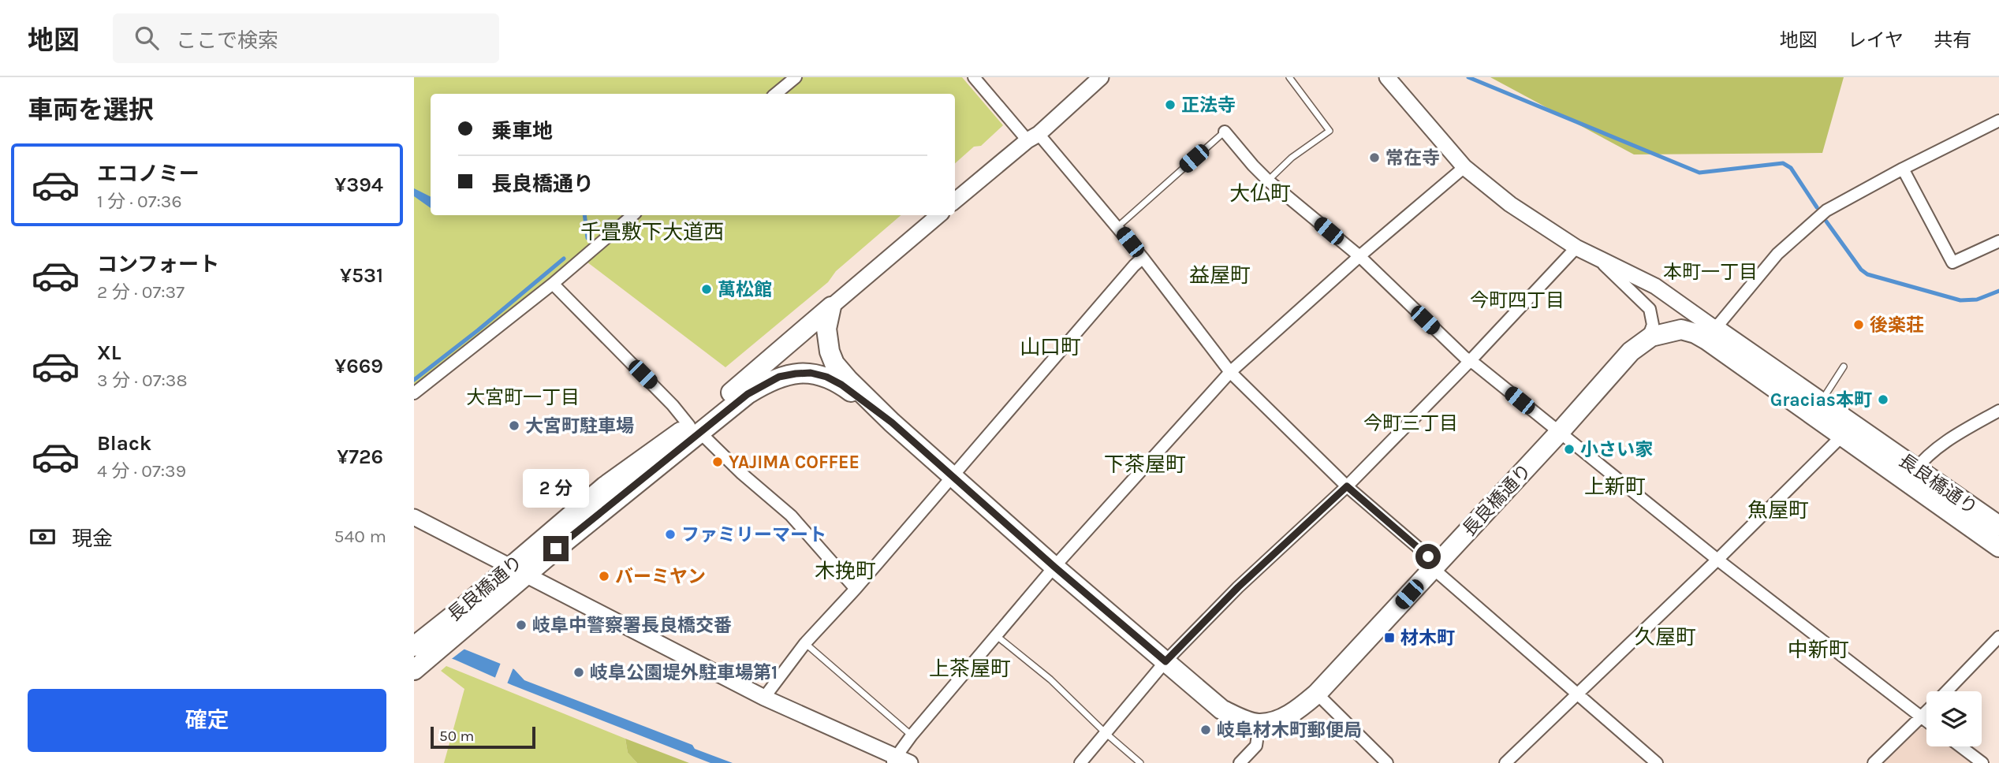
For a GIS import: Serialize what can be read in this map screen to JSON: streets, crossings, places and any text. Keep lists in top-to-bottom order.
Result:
{
  "streets": {
    "highway": ["長良橋通り"]
  },
  "districts": [
    "大仏町",
    "千畳敷下大道西",
    "本町一丁目",
    "益屋町",
    "今町四丁目",
    "山口町",
    "大宮町一丁目",
    "今町三丁目",
    "下茶屋町",
    "上新町",
    "魚屋町",
    "木挽町",
    "久屋町",
    "中新町",
    "上茶屋町"
  ],
  "places": {
    "other": [
      "正法寺",
      "常在寺",
      "萬松館",
      "後楽荘",
      "Gracias本町",
      "大宮町駐車場",
      "小さい家",
      "YAJIMA COFFEE",
      "ファミリーマート",
      "バーミヤン",
      "岐阜中警察署長良橋交番",
      "岐阜公園堤外駐車場第1",
      "岐阜材木町郵便局"
    ],
    "transit": ["材木町"]
  },
  "scale_bar": "50 m",
  "page": {
    "header": "地図",
    "search": "ここで検索",
    "nav": ["地図", "レイヤ", "共有"],
    "heading": "車両を選択",
    "banner": ["乗車地", "長良橋通り"],
    "list": [
      {
        "name": "エコノミー",
        "note": "1 分 · 07:36",
        "value": "¥394"
      },
      {
        "name": "コンフォート",
        "note": "2 分 · 07:37",
        "value": "¥531"
      },
      {
        "name": "XL",
        "note": "3 分 · 07:38",
        "value": "¥669"
      },
      {
        "name": "Black",
        "note": "4 分 · 07:39",
        "value": "¥726"
      }
    ],
    "bubble": "2 分",
    "pay": ["現金", "540 m"],
    "buttons": "確定",
    "scale": "50 m"
  }
}
